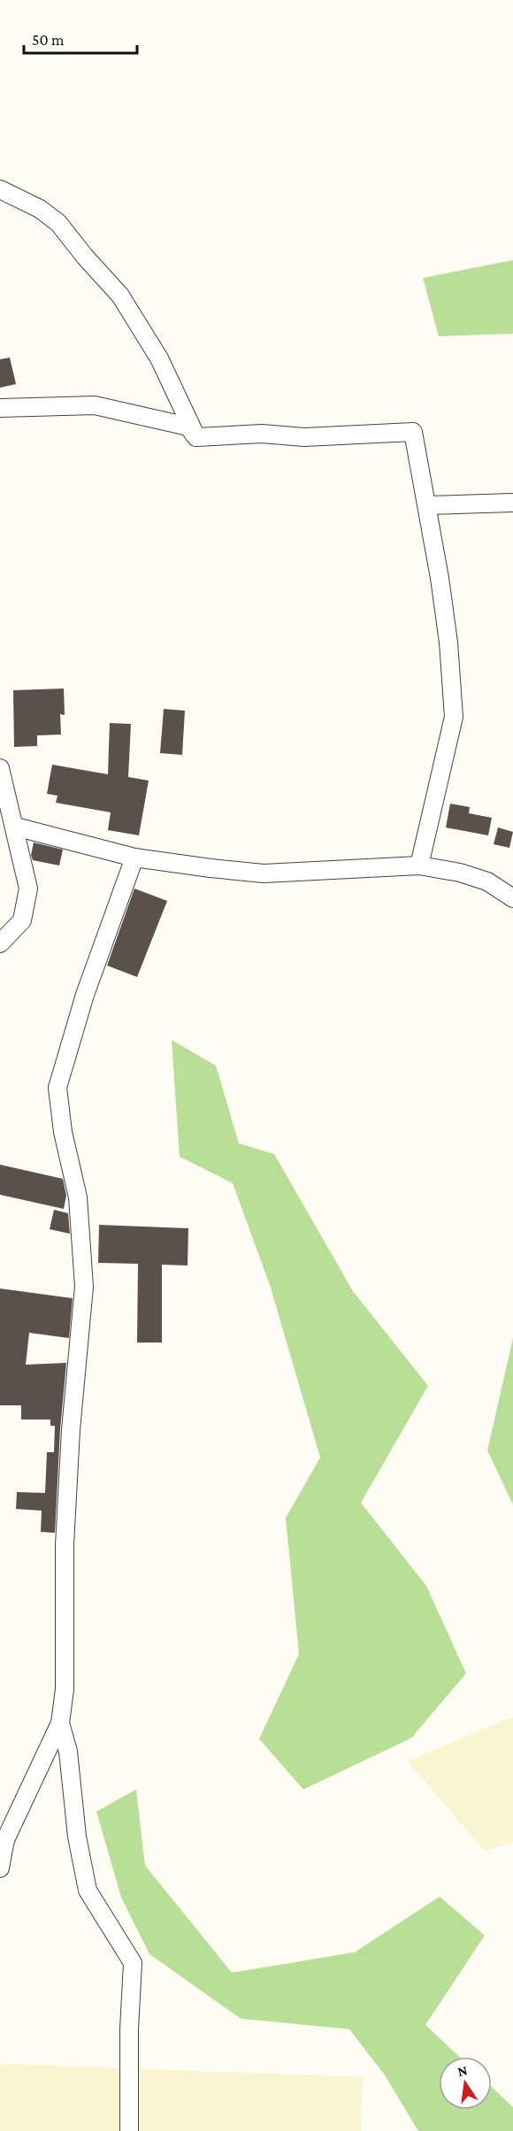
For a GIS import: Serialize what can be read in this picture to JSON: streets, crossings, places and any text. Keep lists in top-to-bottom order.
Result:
{
  "scale_bar": "50 m",
  "north": "top"
}
